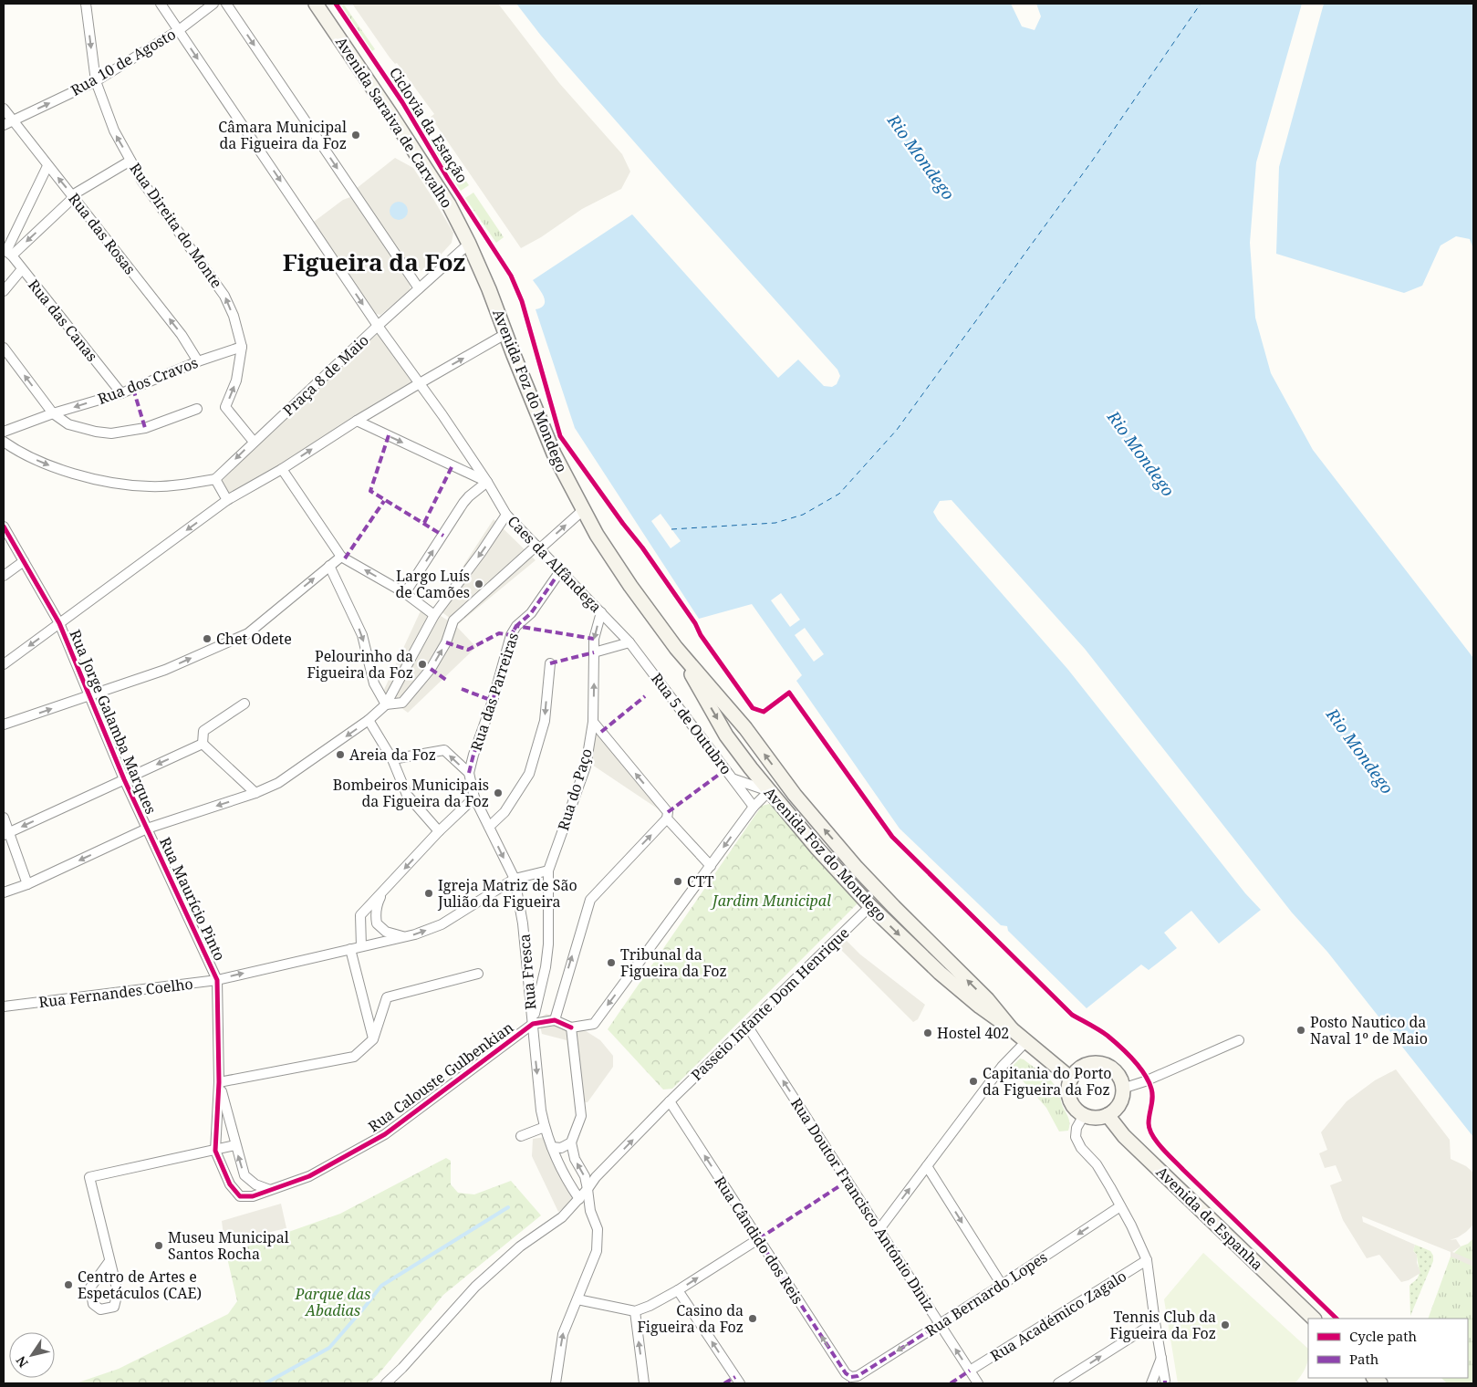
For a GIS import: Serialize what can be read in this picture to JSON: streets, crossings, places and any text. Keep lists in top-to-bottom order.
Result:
{
  "streets": {
    "main road": ["Avenida Saraiva de Carvalho", "Avenida Foz do Mondego", "Avenida de Espanha"],
    "street": [
      "Rua 10 de Agosto",
      "Rua Direita do Monte",
      "Rua das Rosas",
      "Rua das Canas",
      "Praça 8 de Maio",
      "Rua dos Cravos",
      "Caes da Alfândega",
      "Rua das Parreiras",
      "Rua Jorge Galamba Marques",
      "Rua 5 de Outubro",
      "Rua do Paço",
      "Rua Maurício Pinto",
      "Rua Fresca",
      "Rua Fernandes Coelho",
      "Passeio Infante Dom Henrique",
      "Rua Calouste Gulbenkian",
      "Rua Doutor Francisco António Diniz",
      "Rua Cândido dos Reis",
      "Rua Bernardo Lopes",
      "Rua Académico Zagalo"
    ],
    "cycle path": ["Ciclovia da Estação"]
  },
  "crossings": [
    ["Rua 10 de Agosto", "Rua Direita do Monte"],
    ["Rua 10 de Agosto", "Rua das Rosas"],
    ["Avenida Saraiva de Carvalho", "Avenida Foz do Mondego"],
    ["Rua Direita do Monte", "Rua dos Cravos"],
    ["Rua das Rosas", "Rua dos Cravos"],
    ["Rua das Canas", "Rua dos Cravos"],
    ["Praça 8 de Maio", "Caes da Alfândega"],
    ["Avenida Foz do Mondego", "Passeio Infante Dom Henrique"],
    ["Avenida Foz do Mondego", "Avenida de Espanha"],
    ["Caes da Alfândega", "Rua das Parreiras"],
    ["Caes da Alfândega", "Rua 5 de Outubro"],
    ["Caes da Alfândega", "Rua do Paço"],
    ["Rua das Parreiras", "Rua Fresca"],
    ["Rua Jorge Galamba Marques", "Rua Maurício Pinto"],
    ["Rua do Paço", "Rua Fresca"],
    ["Rua do Paço", "Rua Calouste Gulbenkian"],
    ["Rua Maurício Pinto", "Rua Fernandes Coelho"],
    ["Rua Maurício Pinto", "Rua Calouste Gulbenkian"],
    ["Rua Fresca", "Rua Fernandes Coelho"],
    ["Rua Fresca", "Passeio Infante Dom Henrique"],
    ["Rua Fresca", "Rua Calouste Gulbenkian"],
    ["Rua Fernandes Coelho", "Rua Calouste Gulbenkian"],
    ["Passeio Infante Dom Henrique", "Rua Doutor Francisco António Diniz"],
    ["Passeio Infante Dom Henrique", "Rua Cândido dos Reis"],
    ["Rua Doutor Francisco António Diniz", "Rua Bernardo Lopes"],
    ["Rua Doutor Francisco António Diniz", "Rua Académico Zagalo"],
    ["Rua Cândido dos Reis", "Rua Bernardo Lopes"]
  ],
  "one_way": [
    "Rua 10 de Agosto",
    "Rua das Rosas",
    "Rua Fernandes Coelho",
    "Rua Doutor Francisco António Diniz",
    "Rua Cândido dos Reis",
    "Rua Bernardo Lopes"
  ],
  "districts": ["Figueira da Foz"],
  "water": ["Rio Mondego"],
  "parks": ["Jardim Municipal", "Parque das Abadias"],
  "places": [
    "Câmara Municipal da Figueira da Foz",
    "Largo Luís de Camões",
    "Chet Odete",
    "Pelourinho da Figueira da Foz",
    "Areia da Foz",
    "Bombeiros Municipais da Figueira da Foz",
    "CTT",
    "Igreja Matriz de São Julião da Figueira",
    "Tribunal da Figueira da Foz",
    "Posto Nautico da Naval 1º de Maio",
    "Hostel 402",
    "Capitania do Porto da Figueira da Foz",
    "Museu Municipal Santos Rocha",
    "Centro de Artes e Espetáculos (CAE)",
    "Casino da Figueira da Foz",
    "Tennis Club da Figueira da Foz"
  ],
  "legend": ["Cycle path", "Path"],
  "north": "bottom left"
}
